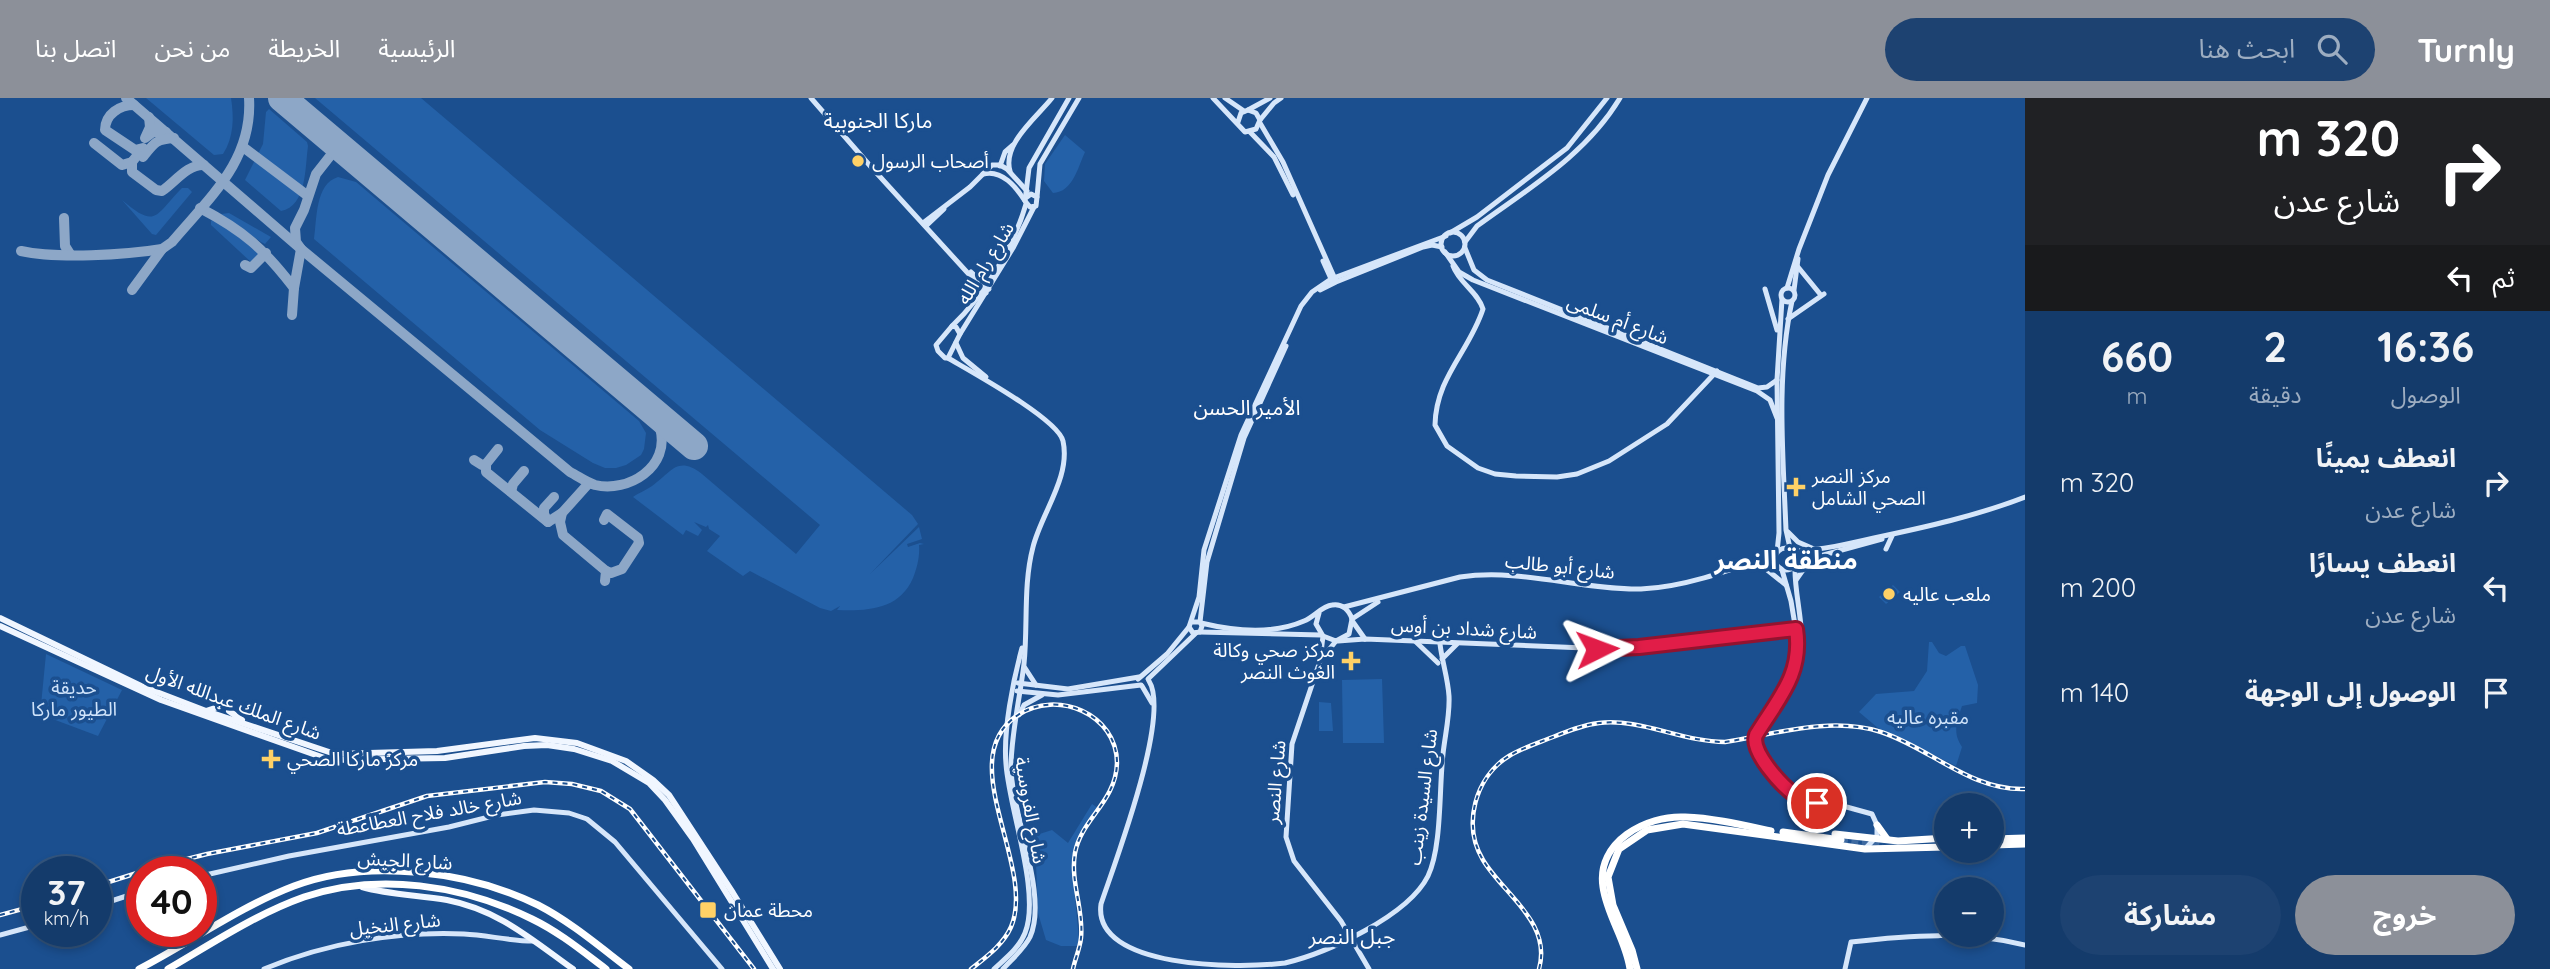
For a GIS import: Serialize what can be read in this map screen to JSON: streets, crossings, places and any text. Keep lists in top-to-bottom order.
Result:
{
  "streets": {
    "highway": ["شارع الجيش"],
    "main road": ["شارع الملك عبدالله الأول", "شارع النخيل"],
    "street": [
      "شارع رام الله",
      "شارع أم سلمى",
      "شارع أبو طالب",
      "شارع شداد بن أوس",
      "شارع النصر",
      "شارع السيدة زينب",
      "شارع الفروسية",
      "شارع خالد فلاح العطاعطة"
    ]
  },
  "crossings": [
    ["شارع رام الله", "شارع الفروسية"],
    ["شارع أبو طالب", "شارع شداد بن أوس"],
    ["شارع أبو طالب", "شارع النصر"],
    ["شارع شداد بن أوس", "شارع النصر"],
    ["شارع شداد بن أوس", "شارع السيدة زينب"],
    ["شارع النصر", "شارع السيدة زينب"],
    ["شارع الجيش", "شارع النخيل"]
  ],
  "districts": [
    "ماركا الجنوبية",
    "الأمير الحسن",
    "منطقة النصر",
    "جبل النصر"
  ],
  "parks": ["حديقة الطيور ماركا", "مقبره عاليه"],
  "places": {
    "other": ["أصحاب الرسول", "ملعب عاليه"],
    "health": ["مركز النصر الصحي الشامل", "مركز صحي وكالة الغوث النصر", "مركز ماركا الصحي"],
    "transit": ["محطة عمان"]
  },
  "page": {
    "header": "Turnly",
    "search": "ابحث هنا",
    "nav": [
      "الرئيسية",
      "الخريطة",
      "من نحن",
      "اتصل بنا"
    ],
    "turn": ["320 m", "شارع عدن"],
    "then": "ثم",
    "eta": [
      "16:36",
      "الوصول",
      "2",
      "دقيقة",
      "660",
      "m"
    ],
    "list": [
      {
        "name": "انعطف يمينًا",
        "note": "شارع عدن",
        "value": "320 m"
      },
      {
        "name": "انعطف يسارًا",
        "note": "شارع عدن",
        "value": "200 m"
      },
      {
        "name": "الوصول إلى الوجهة",
        "value": "140 m"
      }
    ],
    "map_buttons": ["+", "−"],
    "speed": "37 km/h",
    "limit": "40",
    "buttons": ["خروج", "مشاركة"]
  }
}
